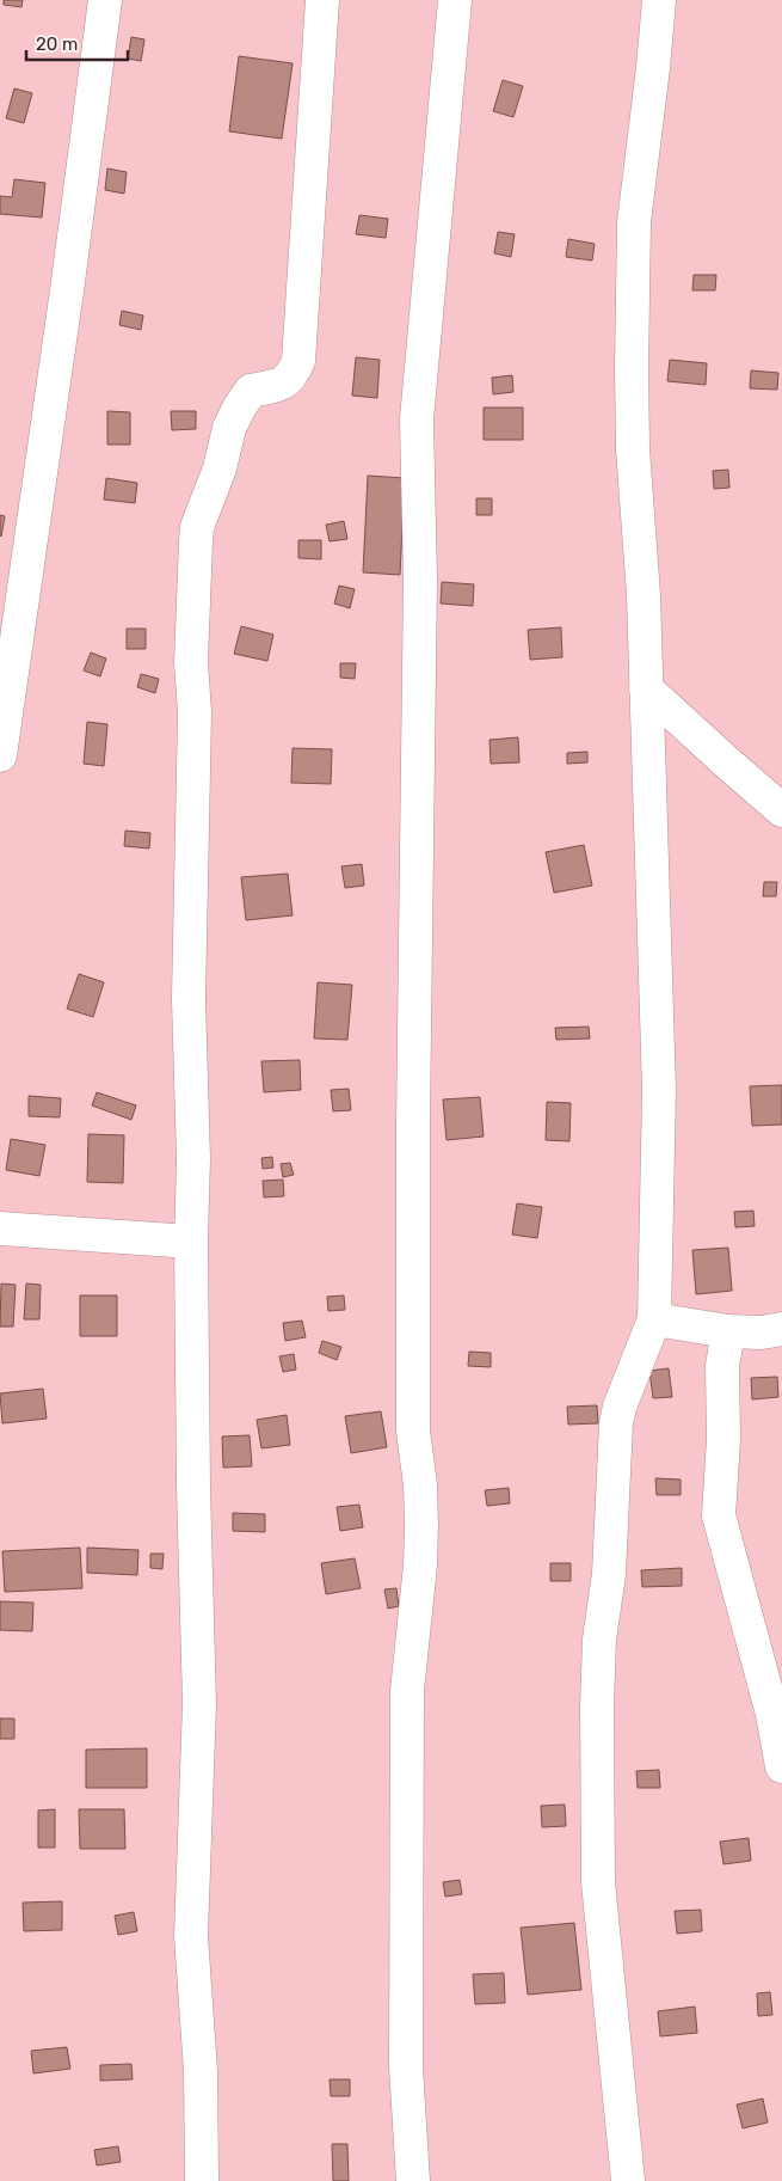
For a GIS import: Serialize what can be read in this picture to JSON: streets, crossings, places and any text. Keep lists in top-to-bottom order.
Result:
{
  "scale_bar": "20 m"
}
